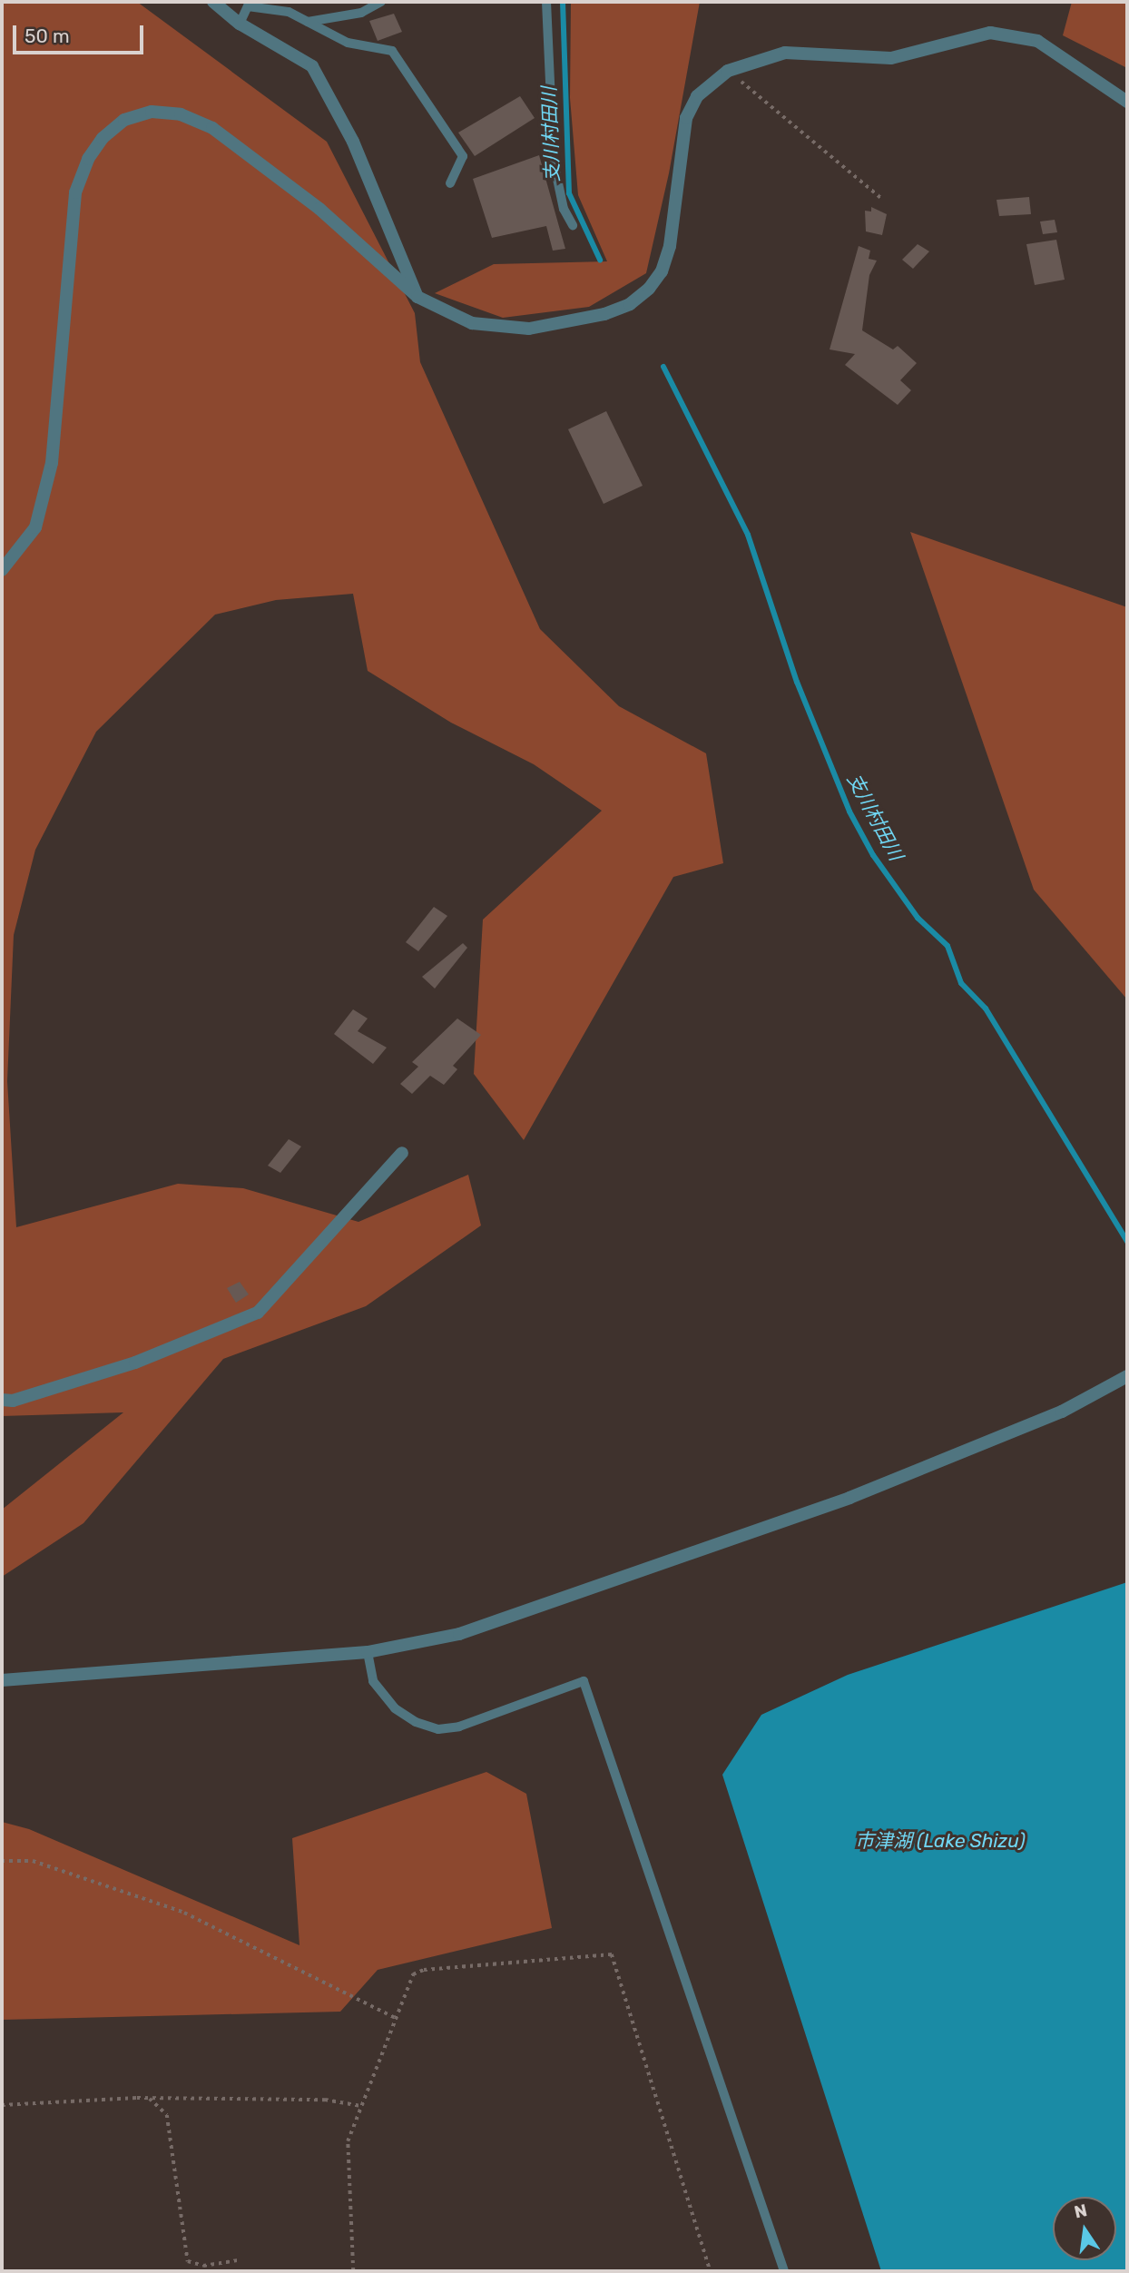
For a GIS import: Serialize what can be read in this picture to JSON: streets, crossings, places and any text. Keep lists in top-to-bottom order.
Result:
{
  "water": ["支川村田川", "市津湖 (Lake Shizu)"],
  "scale_bar": "50 m",
  "north": "top"
}
